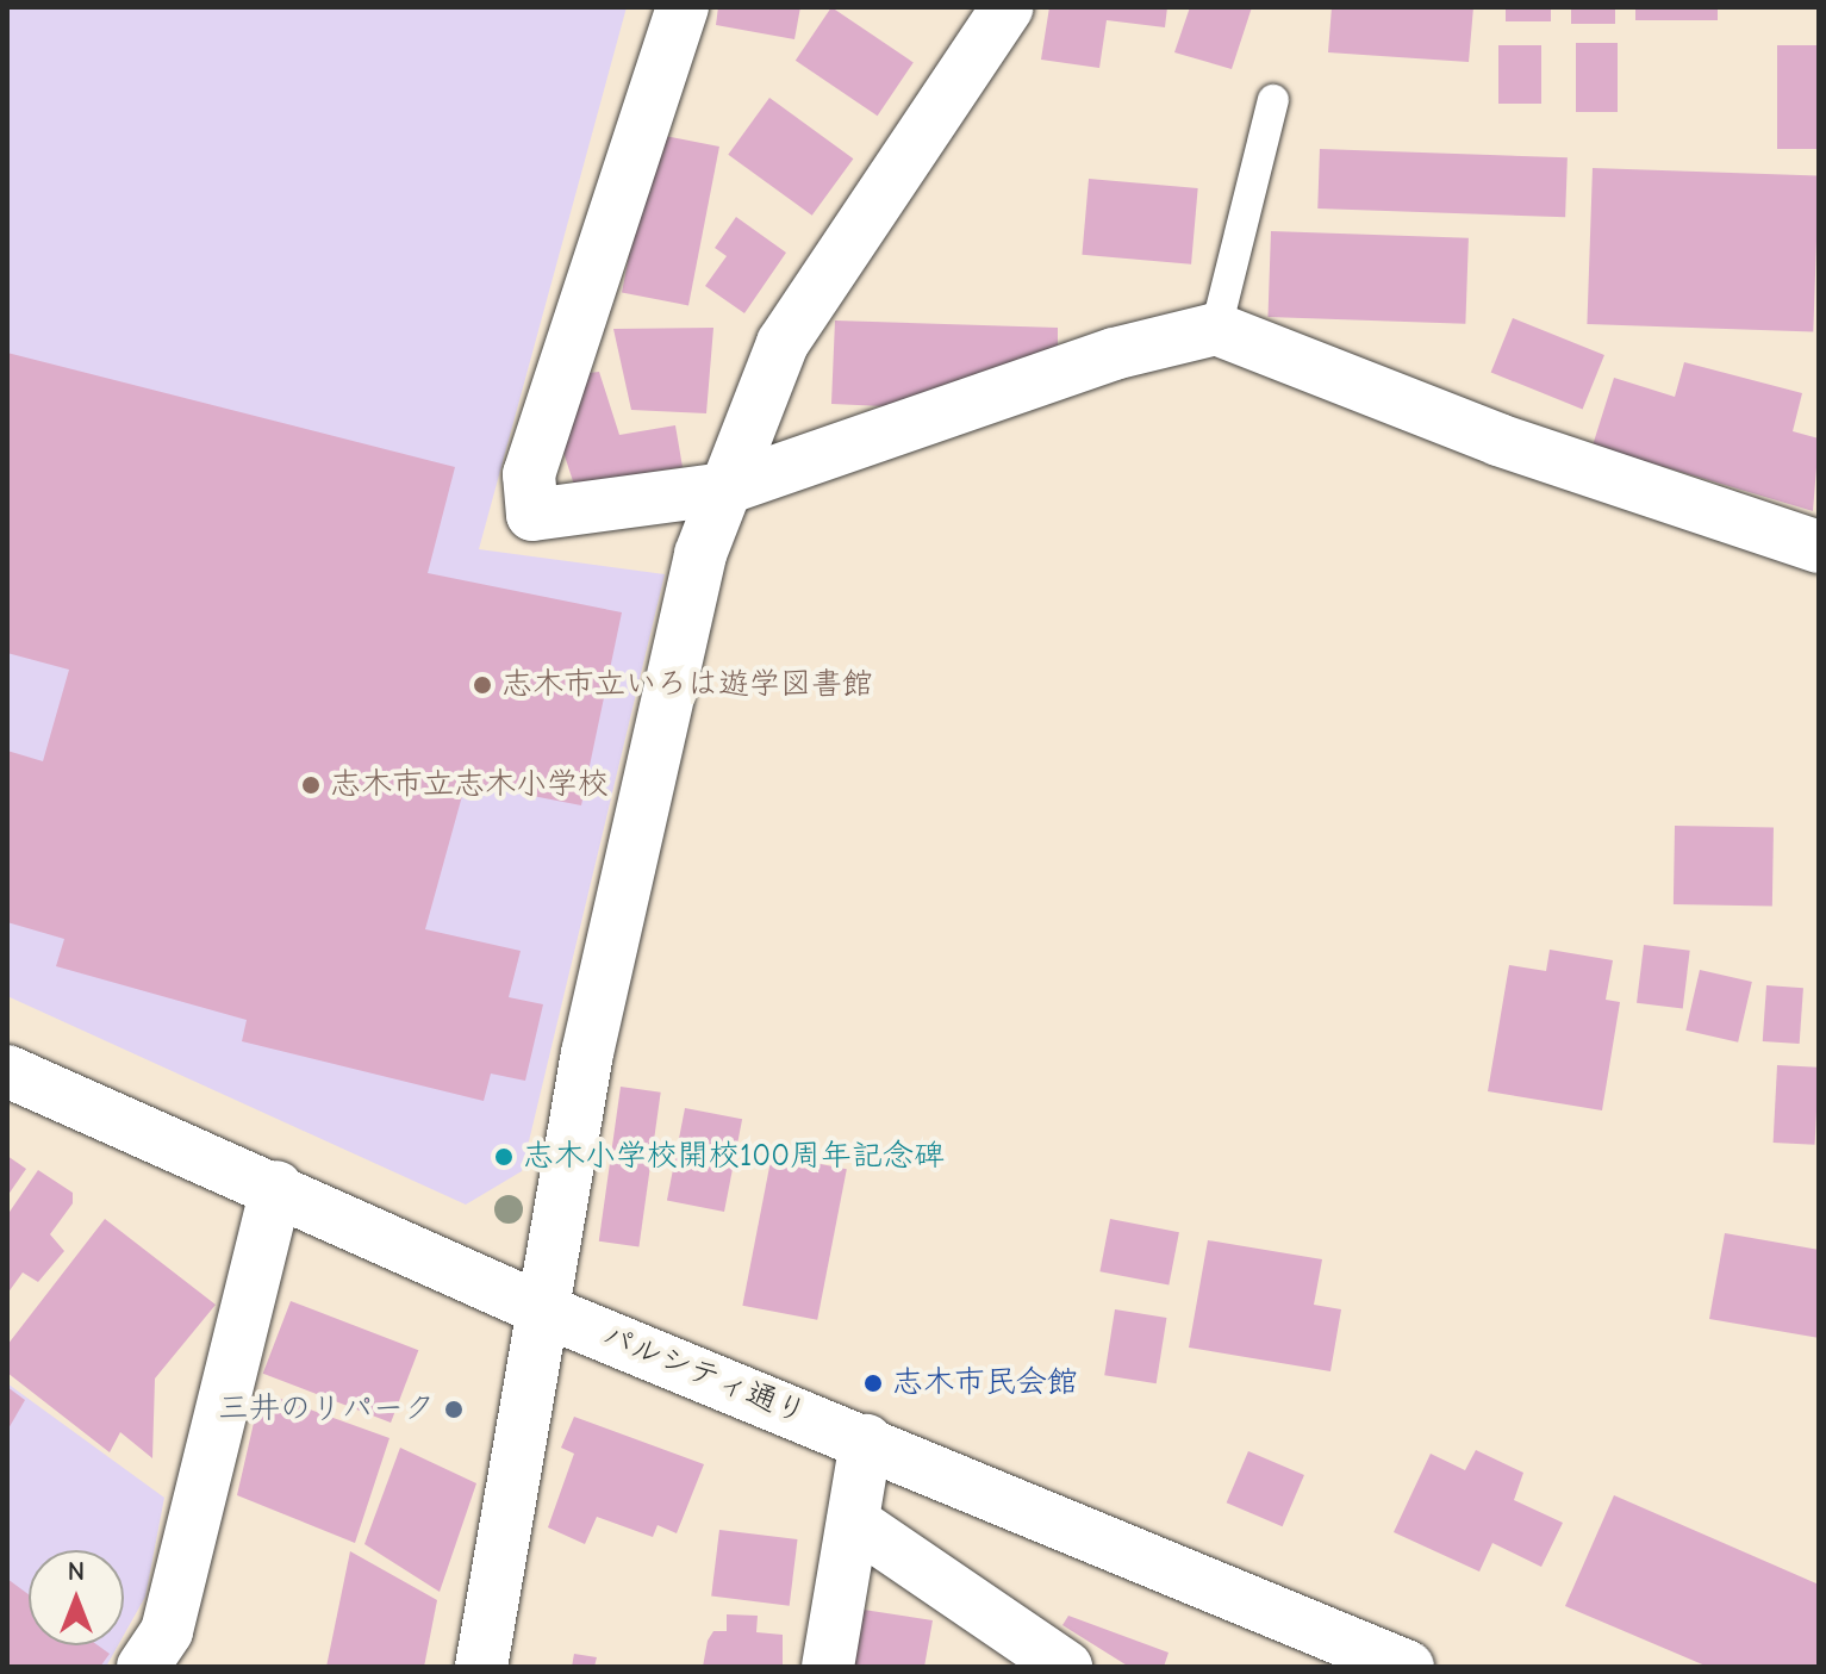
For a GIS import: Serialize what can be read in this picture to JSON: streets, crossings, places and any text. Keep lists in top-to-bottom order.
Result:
{
  "streets": {
    "street": ["パルシティ通り"]
  },
  "places": [
    "志木市立いろは遊学図書館",
    "志木市立志木小学校",
    "志木小学校開校100周年記念碑",
    "志木市民会館",
    "三井のリパーク"
  ],
  "north": "top"
}
